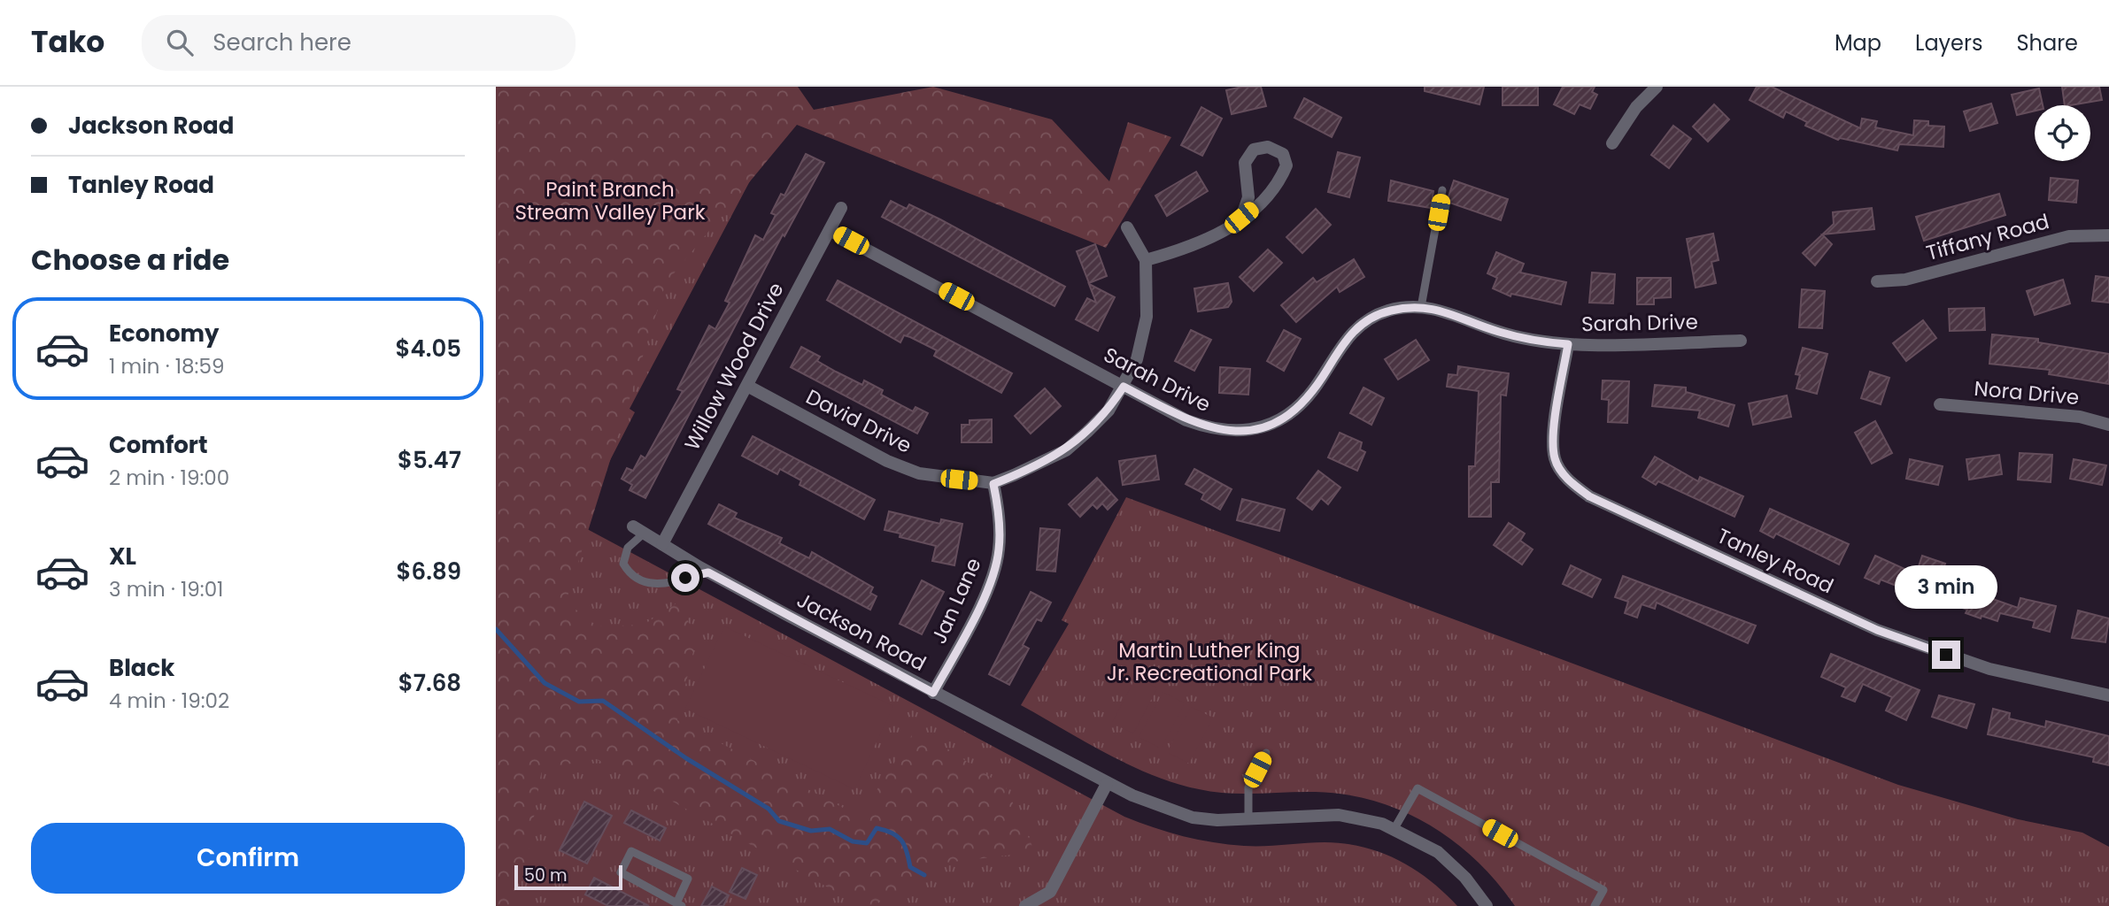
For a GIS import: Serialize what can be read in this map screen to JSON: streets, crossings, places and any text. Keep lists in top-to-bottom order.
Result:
{
  "streets": {
    "street": [
      "Tiffany Road",
      "Sarah Drive",
      "Willow Wood Drive",
      "Nora Drive",
      "David Drive",
      "Tanley Road",
      "Jan Lane",
      "Jackson Road"
    ]
  },
  "crossings": [
    ["Sarah Drive", "Willow Wood Drive"],
    ["Sarah Drive", "Tanley Road"],
    ["Willow Wood Drive", "David Drive"],
    ["Willow Wood Drive", "Jackson Road"],
    ["David Drive", "Jan Lane"],
    ["Jan Lane", "Jackson Road"]
  ],
  "parks": ["Paint Branch Stream Valley Park", "Martin Luther King Jr. Recreational Park"],
  "scale_bar": "50 m",
  "page": {
    "header": "Tako",
    "search": "Search here",
    "nav": ["Map", "Layers", "Share"],
    "banner": ["Jackson Road", "Tanley Road"],
    "heading": "Choose a ride",
    "list": [
      {
        "name": "Economy",
        "note": "1 min · 18:59",
        "value": "$4.05"
      },
      {
        "name": "Comfort",
        "note": "2 min · 19:00",
        "value": "$5.47"
      },
      {
        "name": "XL",
        "note": "3 min · 19:01",
        "value": "$6.89"
      },
      {
        "name": "Black",
        "note": "4 min · 19:02",
        "value": "$7.68"
      }
    ],
    "bubble": "3 min",
    "buttons": "Confirm",
    "scale": "50 m"
  }
}
